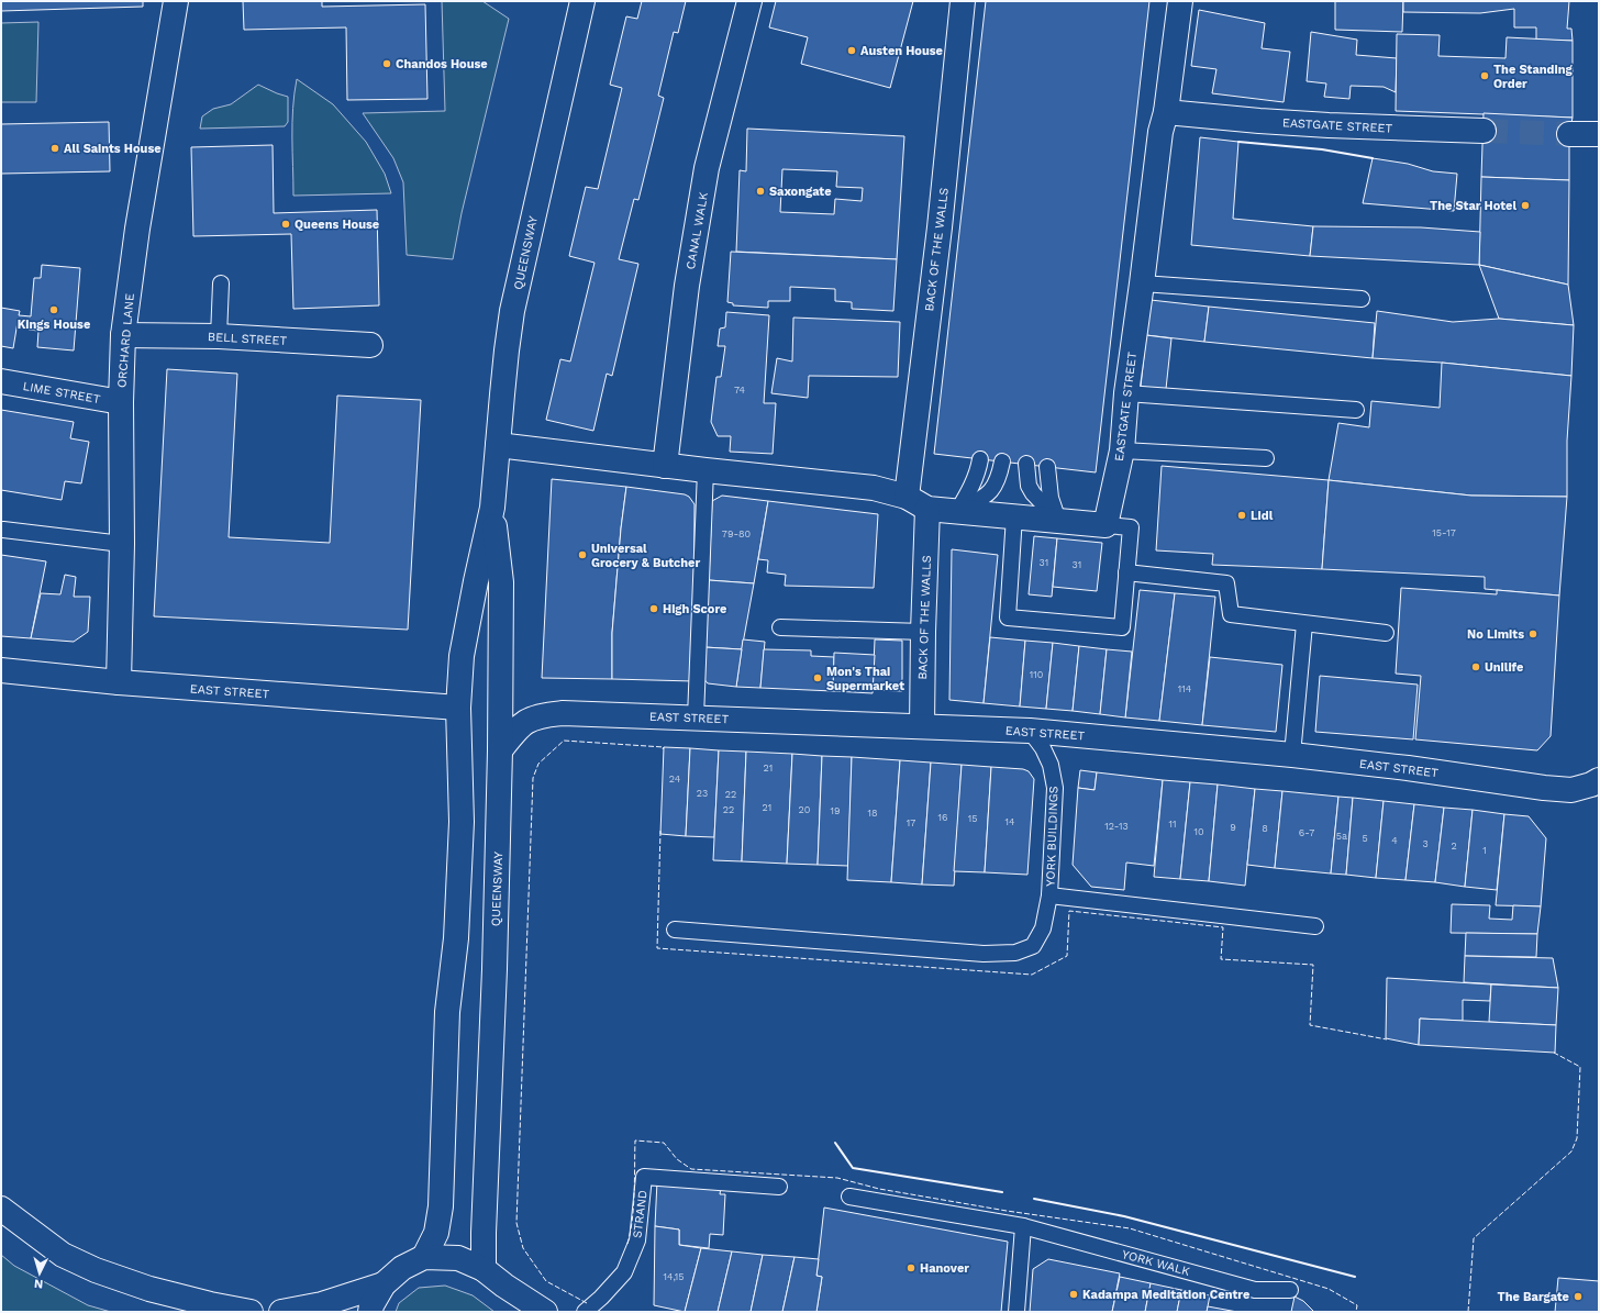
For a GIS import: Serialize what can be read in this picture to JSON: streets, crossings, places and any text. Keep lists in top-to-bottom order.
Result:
{
  "streets": {
    "street": [
      "EASTGATE STREET",
      "CANAL WALK",
      "BACK OF THE WALLS",
      "QUEENSWAY",
      "BELL STREET",
      "ORCHARD LANE",
      "LIME STREET",
      "EAST STREET"
    ],
    "lane": ["YORK BUILDINGS", "STRAND", "YORK WALK"]
  },
  "crossings": [
    ["BACK OF THE WALLS", "EAST STREET"],
    ["QUEENSWAY", "EAST STREET"],
    ["BELL STREET", "ORCHARD LANE"],
    ["ORCHARD LANE", "LIME STREET"],
    ["ORCHARD LANE", "EAST STREET"],
    ["EAST STREET", "YORK BUILDINGS"]
  ],
  "places": [
    "Austen House",
    "Chandos House",
    "The Standing Order",
    "All Saints House",
    "Saxongate",
    "The Star Hotel",
    "Queens House",
    "Kings House",
    "Lidl",
    "Universal Grocery & Butcher",
    "High Score",
    "No Limits",
    "Unilife",
    "Mon's Thai Supermarket",
    "Hanover",
    "Kadampa Meditation Centre",
    "The Bargate"
  ],
  "house_numbers": [
    "74",
    "15-17",
    "79-80",
    "31",
    "31",
    "110",
    "114",
    "21",
    "24",
    "23",
    "22",
    "21",
    "22",
    "20",
    "19",
    "18",
    "16",
    "15",
    "14",
    "17",
    "11",
    "12-13",
    "9",
    "8",
    "10",
    "6-7",
    "5a",
    "5",
    "4",
    "3",
    "2",
    "1",
    "14,15"
  ],
  "north": "bottom"
}
